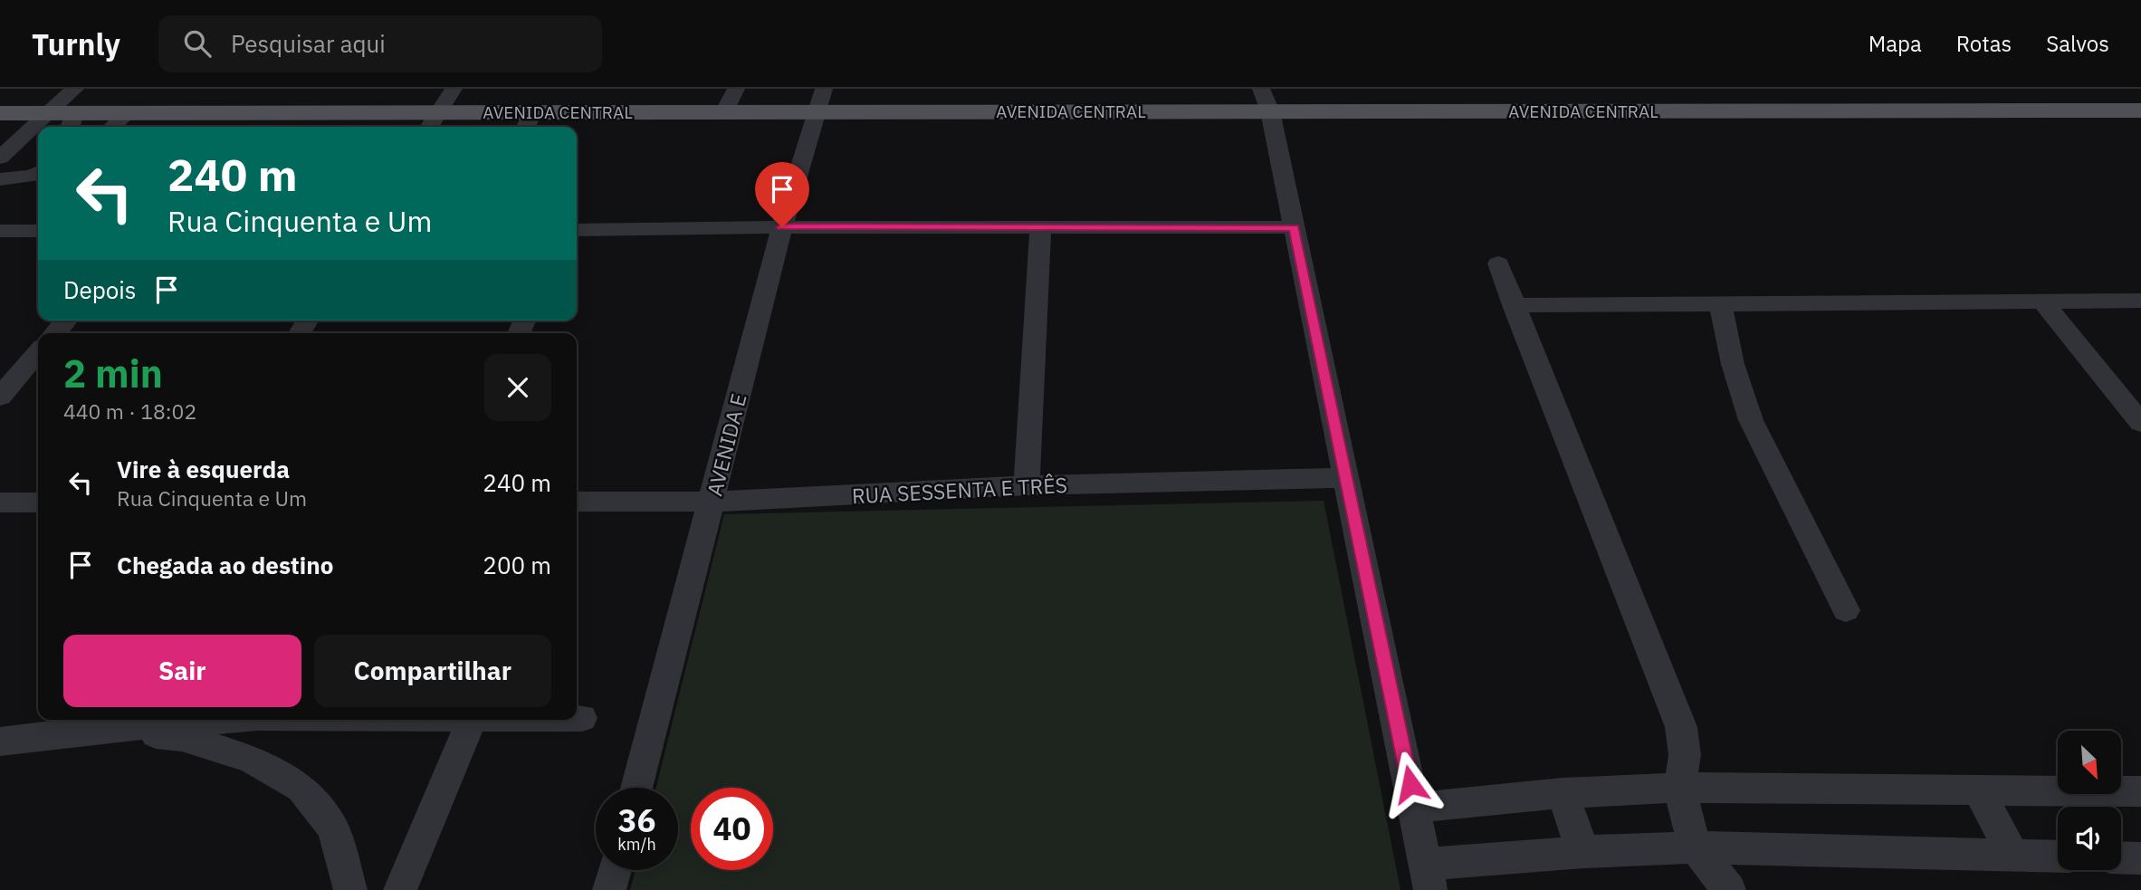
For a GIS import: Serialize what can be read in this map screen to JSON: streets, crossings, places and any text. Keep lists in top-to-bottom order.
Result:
{
  "streets": {
    "main road": ["AVENIDA CENTRAL"],
    "street": ["AVENIDA E", "RUA SESSENTA E TRÊS"]
  },
  "crossings": [
    ["AVENIDA CENTRAL", "AVENIDA E"],
    ["AVENIDA E", "RUA SESSENTA E TRÊS"]
  ],
  "north": "bottom right",
  "page": {
    "header": "Turnly",
    "search": "Pesquisar aqui",
    "nav": ["Mapa", "Rotas", "Salvos"],
    "turn": ["240 m", "Rua Cinquenta e Um"],
    "then": "Depois",
    "heading": ["2 min", "440 m · 18:02"],
    "list": [
      {
        "name": "Vire à esquerda",
        "note": "Rua Cinquenta e Um",
        "value": "240 m"
      },
      {
        "name": "Chegada ao destino",
        "value": "200 m"
      }
    ],
    "buttons": ["Sair", "Compartilhar"],
    "speed": "36 km/h",
    "limit": "40"
  }
}
